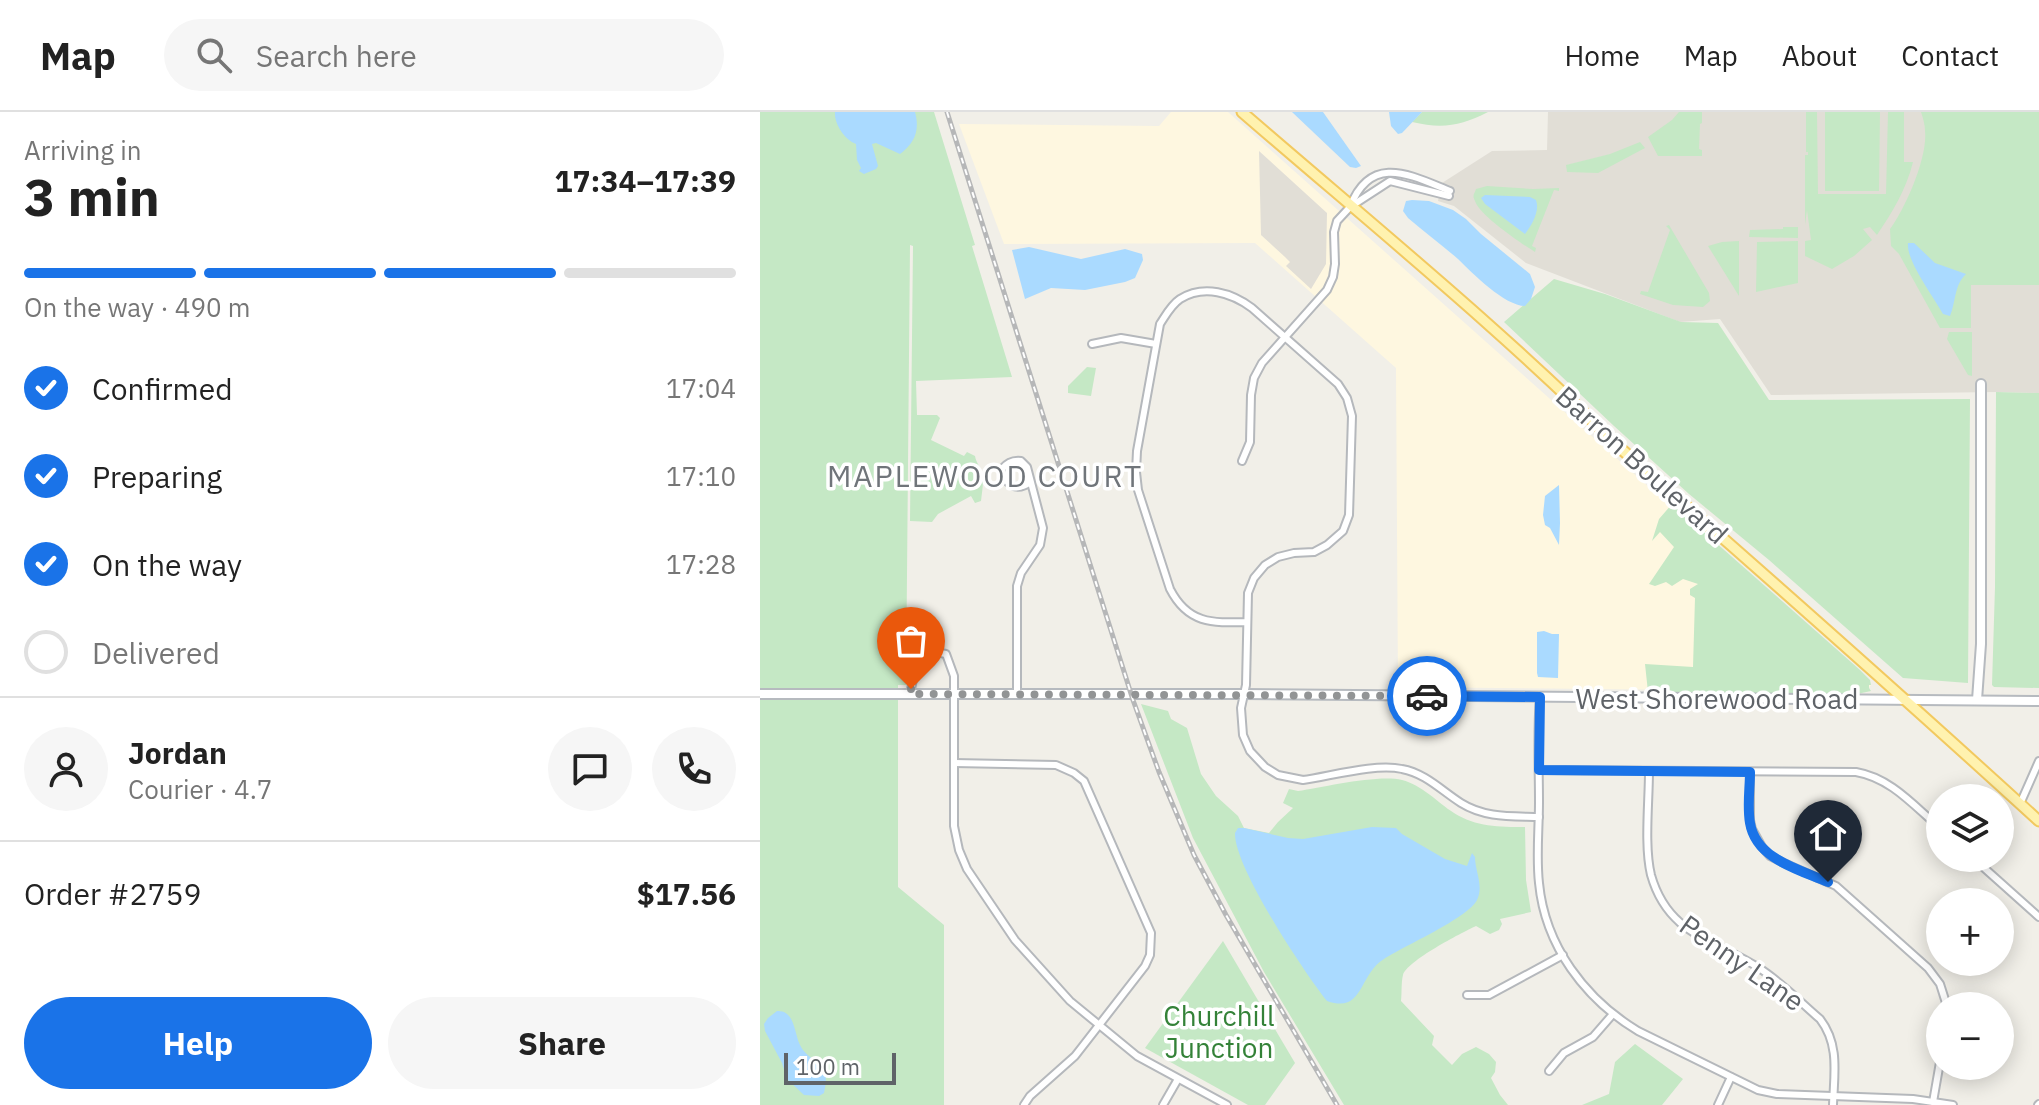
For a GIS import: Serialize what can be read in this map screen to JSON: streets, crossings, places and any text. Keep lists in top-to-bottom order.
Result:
{
  "streets": {
    "main road": ["Barron Boulevard", "West Shorewood Road"],
    "street": ["Penny Lane"]
  },
  "crossings": [
    ["Barron Boulevard", "West Shorewood Road"]
  ],
  "districts": ["MAPLEWOOD COURT"],
  "parks": ["Churchill Junction"],
  "scale_bar": "100 m",
  "page": {
    "header": "Map",
    "search": "Search here",
    "nav": [
      "Home",
      "Map",
      "About",
      "Contact"
    ],
    "heading": ["3 min", "Arriving in", "17:34–17:39"],
    "panel": [
      "Jordan",
      "Courier · 4.7",
      "Order #2759",
      "$17.56"
    ],
    "bar": "On the way · 490 m",
    "list": [
      ["Confirmed", "17:04"],
      ["Preparing", "17:10"],
      ["On the way", "17:28"],
      "Delivered"
    ],
    "map_buttons": ["+", "−"],
    "buttons": ["Help", "Share"],
    "scale": "100 m"
  }
}
